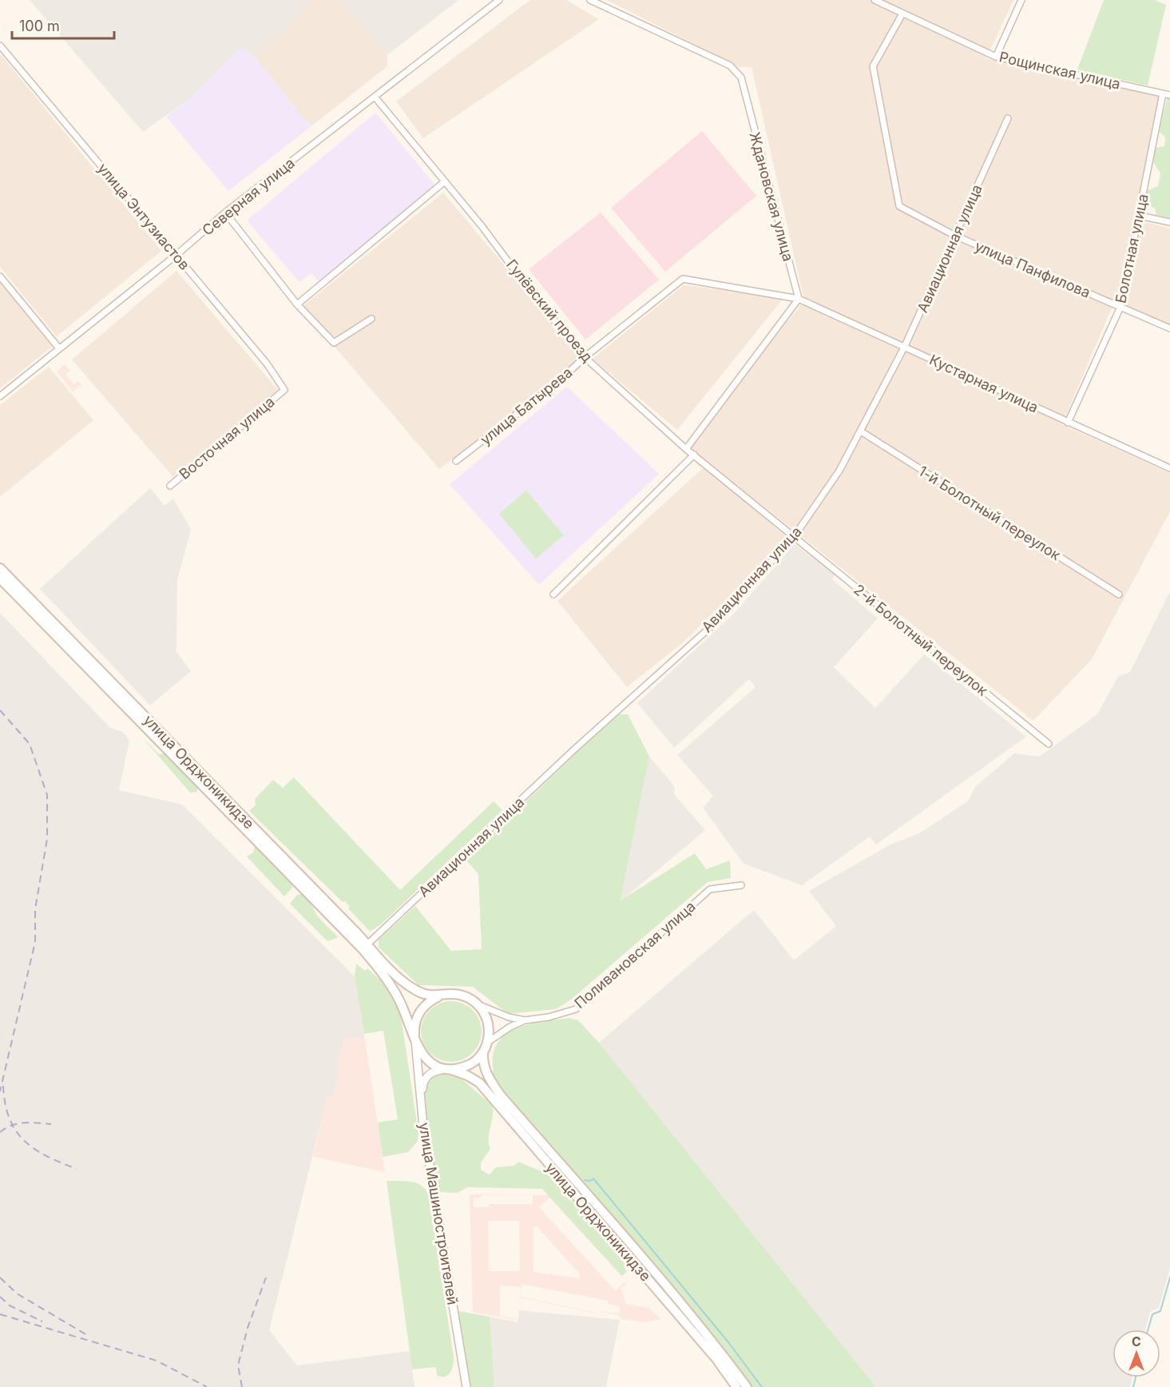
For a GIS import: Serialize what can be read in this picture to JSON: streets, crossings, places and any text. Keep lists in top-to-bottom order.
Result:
{
  "streets": {
    "main road": ["улица Орджоникидзе"],
    "street": [
      "Рощинская улица",
      "Северная улица",
      "Ждановская улица",
      "улица Энтузиастов",
      "Авиационная улица",
      "Болотная улица",
      "улица Панфилова",
      "Гулёвский проезд",
      "Кустарная улица",
      "улица Батырева",
      "Восточная улица",
      "1-й Болотный переулок",
      "2-й Болотный переулок",
      "Поливановская улица",
      "улица Машиностроителей"
    ]
  },
  "crossings": [
    ["Рощинская улица", "Болотная улица"],
    ["Рощинская улица", "улица Панфилова"],
    ["Северная улица", "улица Энтузиастов"],
    ["Северная улица", "Гулёвский проезд"],
    ["Ждановская улица", "Кустарная улица"],
    ["Ждановская улица", "улица Батырева"],
    ["улица Энтузиастов", "Восточная улица"],
    ["Авиационная улица", "улица Панфилова"],
    ["Авиационная улица", "Гулёвский проезд"],
    ["Авиационная улица", "Кустарная улица"],
    ["Авиационная улица", "1-й Болотный переулок"],
    ["Авиационная улица", "2-й Болотный переулок"],
    ["Авиационная улица", "улица Орджоникидзе"],
    ["Болотная улица", "улица Панфилова"],
    ["Болотная улица", "Кустарная улица"],
    ["Гулёвский проезд", "улица Батырева"],
    ["Гулёвский проезд", "2-й Болотный переулок"],
    ["Кустарная улица", "улица Батырева"],
    ["улица Орджоникидзе", "улица Машиностроителей"]
  ],
  "scale_bar": "100 m",
  "north": "top"
}
